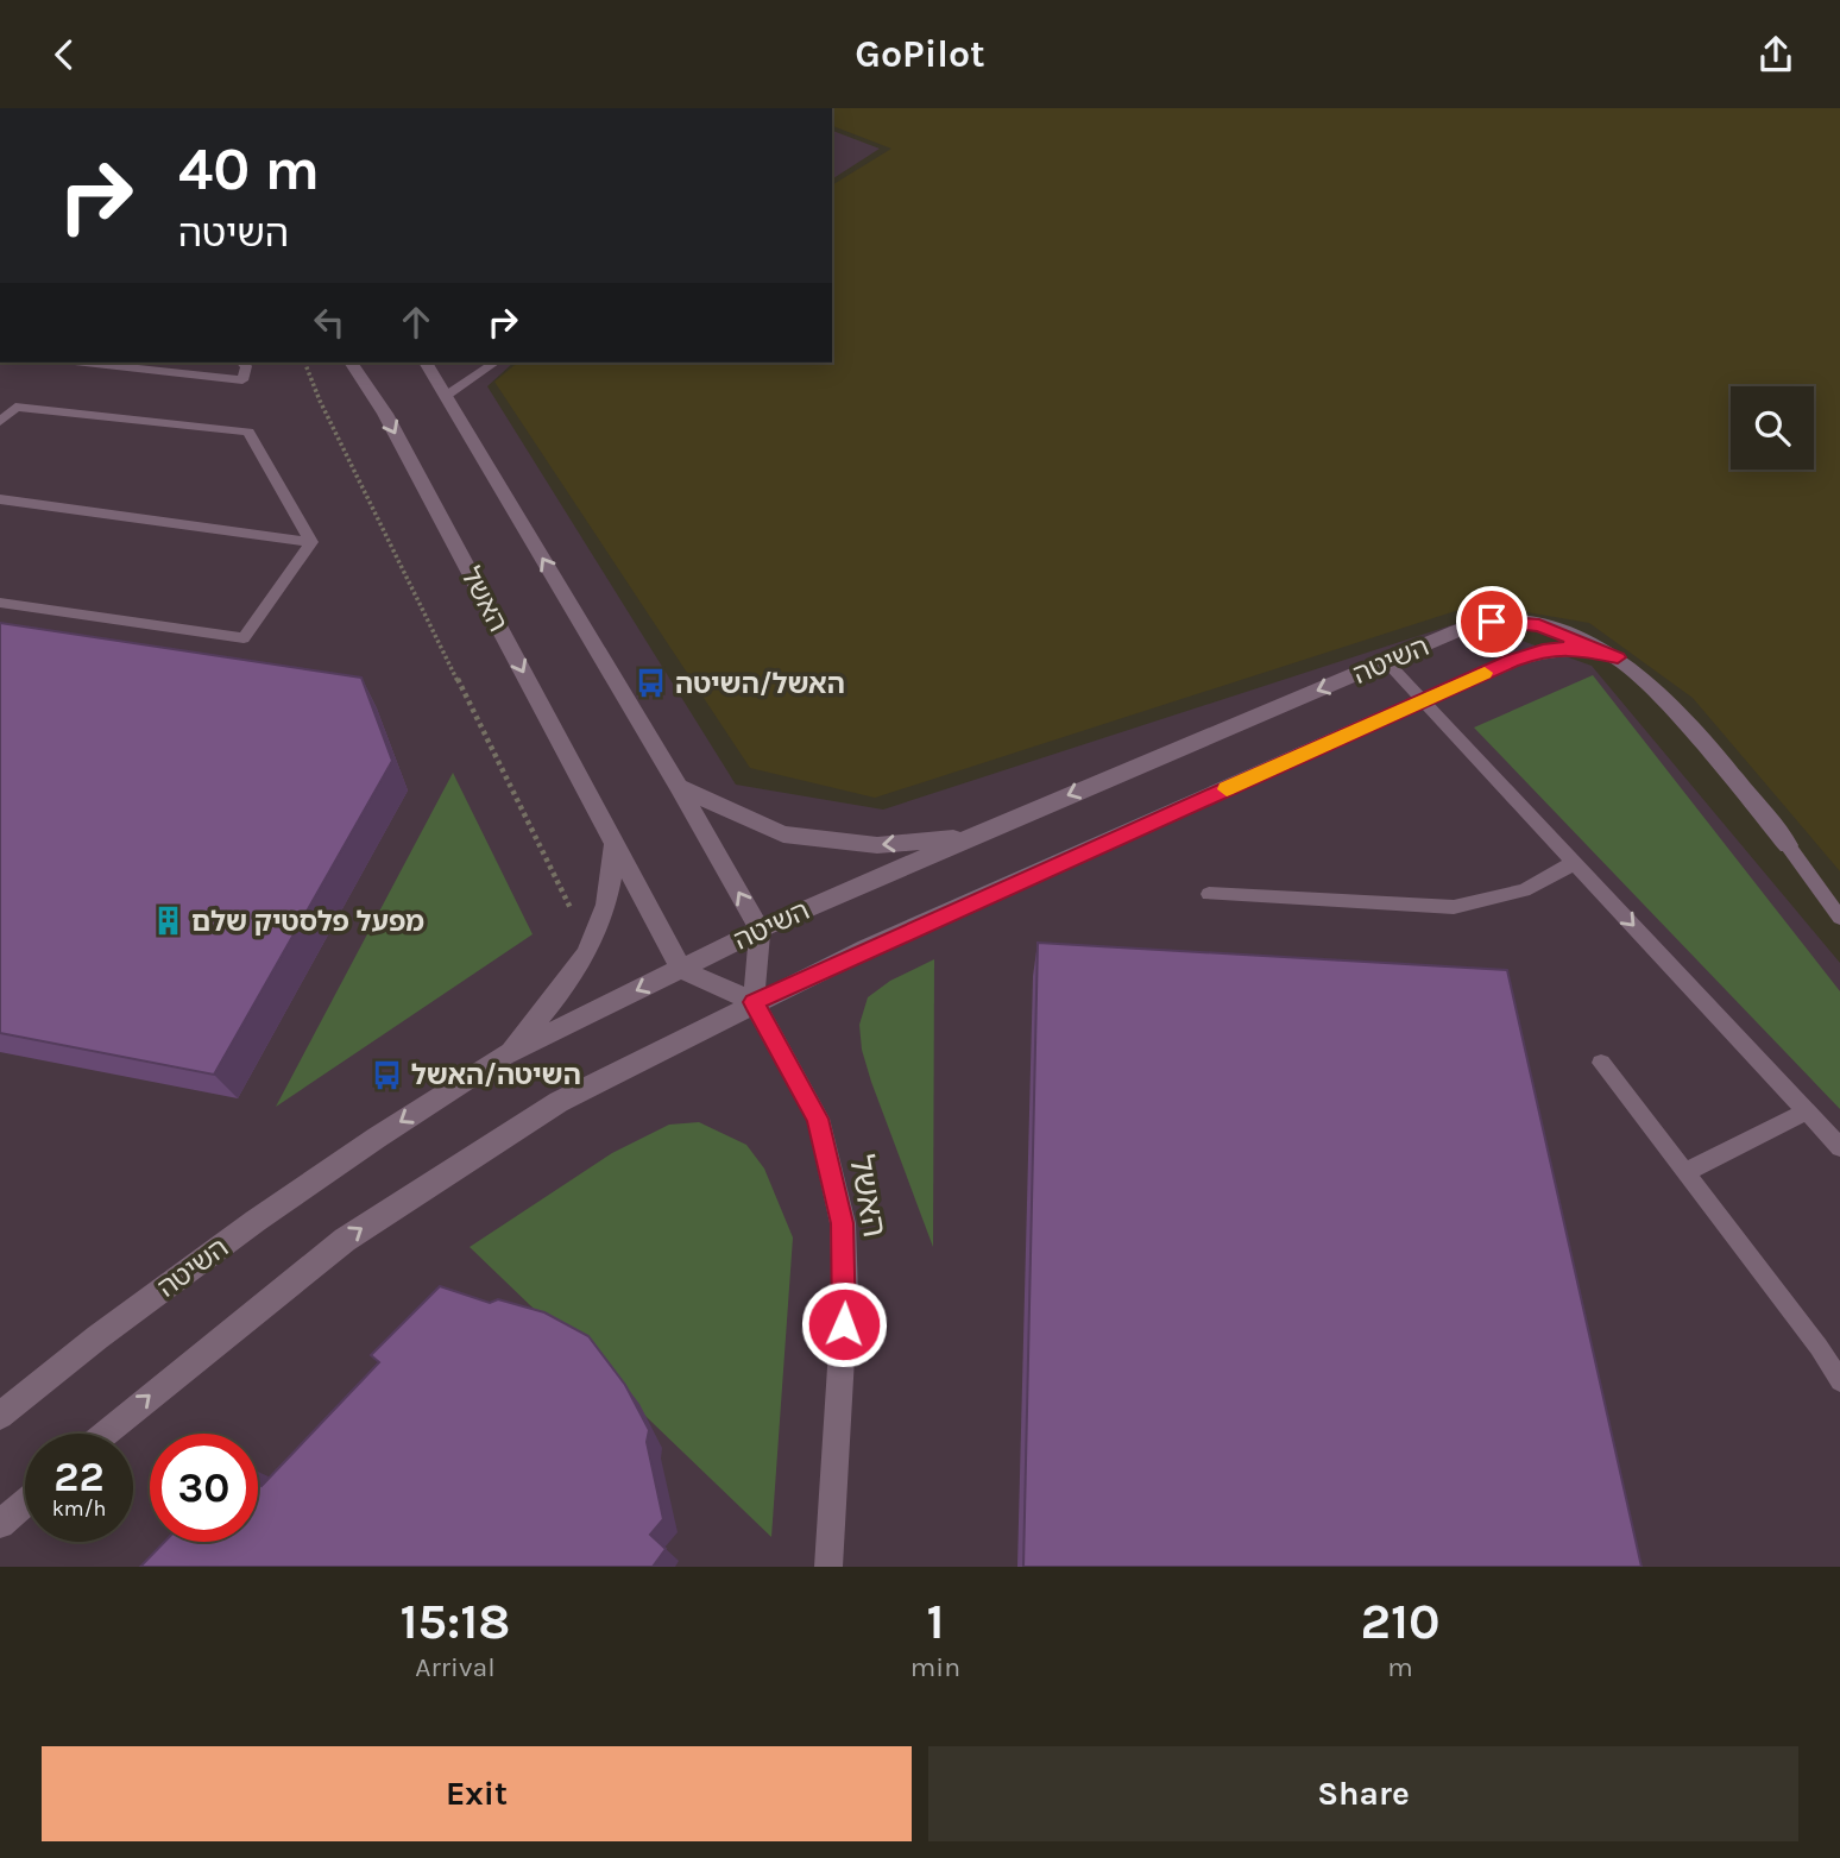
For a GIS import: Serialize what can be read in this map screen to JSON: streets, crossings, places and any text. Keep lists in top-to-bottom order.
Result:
{
  "streets": {
    "street": ["האשל", "השיטה"]
  },
  "crossings": [
    ["האשל", "השיטה"]
  ],
  "places": {
    "bus stop": ["האשל/השיטה", "השיטה/האשל"],
    "building": ["מפעל פלסטיק שלם"]
  },
  "page": {
    "header": "GoPilot",
    "turn": ["40 m", "השיטה"],
    "speed": "22 km/h",
    "limit": "30",
    "eta": [
      "15:18",
      "Arrival",
      "1",
      "min",
      "210",
      "m"
    ],
    "buttons": ["Exit", "Share"]
  }
}
